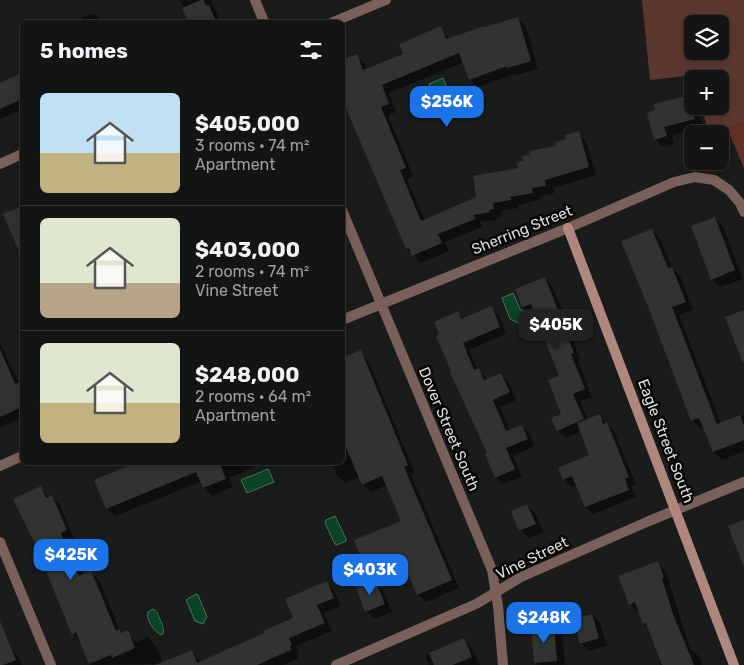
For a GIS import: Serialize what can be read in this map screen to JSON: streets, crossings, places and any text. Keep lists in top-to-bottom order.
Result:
{
  "streets": {
    "street": [
      "Sherring Street",
      "Dover Street South",
      "Eagle Street South",
      "Vine Street"
    ]
  },
  "crossings": [
    ["Sherring Street", "Dover Street South"],
    ["Sherring Street", "Eagle Street South"],
    ["Dover Street South", "Vine Street"],
    ["Eagle Street South", "Vine Street"]
  ],
  "page": {
    "map_buttons": ["+", "−"],
    "heading": "5 homes",
    "list": [
      {
        "name": "$405,000",
        "note": "3 rooms · 74 m² · Apartment"
      },
      {
        "name": "$403,000",
        "note": "2 rooms · 74 m² · Vine Street"
      },
      {
        "name": "$248,000",
        "note": "2 rooms · 64 m² · Apartment"
      }
    ],
    "price": [
      "$256K",
      "$405K",
      "$425K",
      "$403K",
      "$248K"
    ]
  }
}
